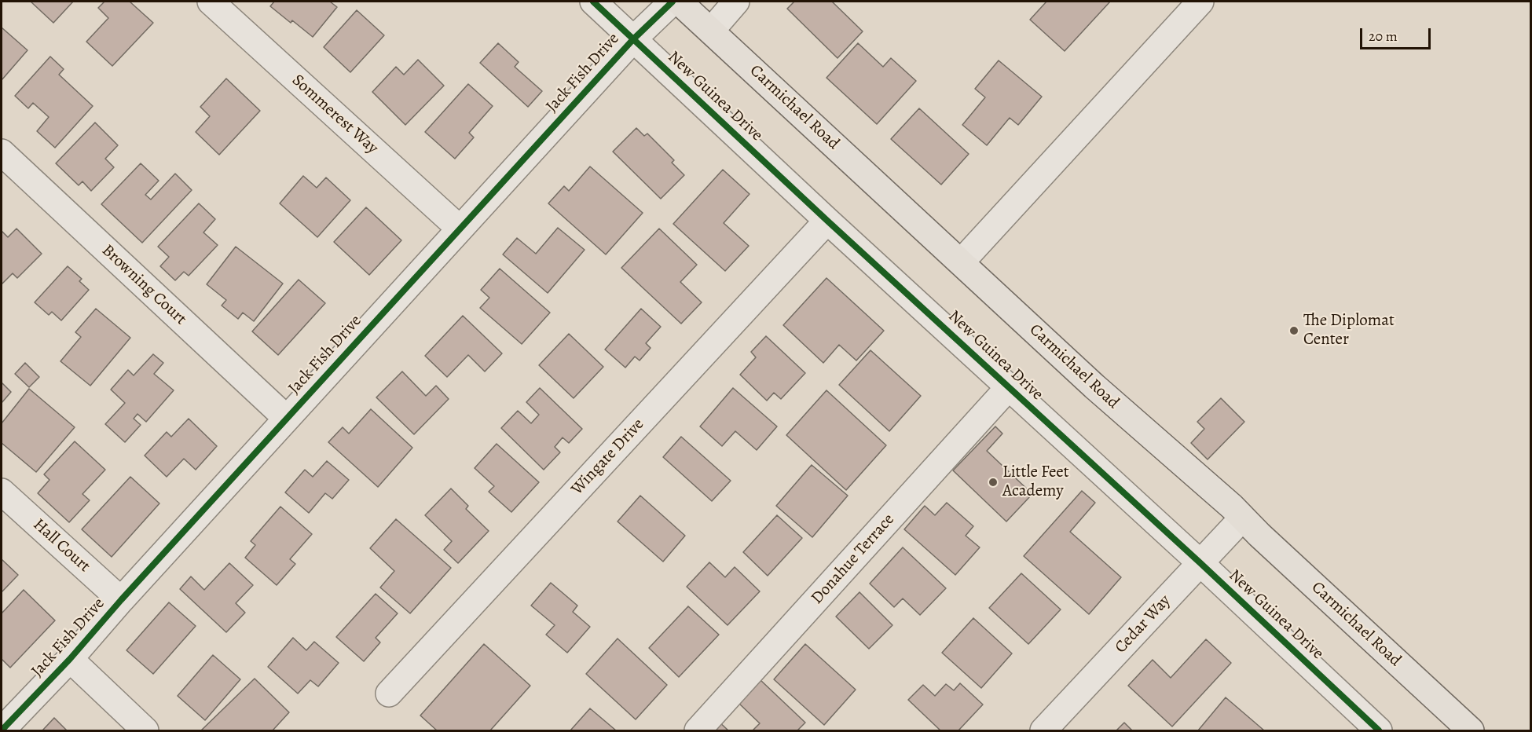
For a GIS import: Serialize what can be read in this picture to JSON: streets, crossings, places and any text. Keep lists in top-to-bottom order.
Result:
{
  "streets": {
    "main road": ["Carmichael Road"],
    "street": [
      "Jack Fish Drive",
      "New Guinea Drive",
      "Sommerest Way",
      "Browning Court",
      "Wingate Drive",
      "Hall Court",
      "Donahue Terrace",
      "Cedar Way"
    ]
  },
  "crossings": [
    ["Jack Fish Drive", "New Guinea Drive"],
    ["Jack Fish Drive", "Sommerest Way"],
    ["Jack Fish Drive", "Browning Court"],
    ["Jack Fish Drive", "Hall Court"],
    ["New Guinea Drive", "Wingate Drive"],
    ["New Guinea Drive", "Donahue Terrace"],
    ["New Guinea Drive", "Cedar Way"],
    ["Carmichael Road", "Cedar Way"]
  ],
  "places": ["The Diplomat Center", "Little Feet Academy"],
  "scale_bar": "20 m"
}
